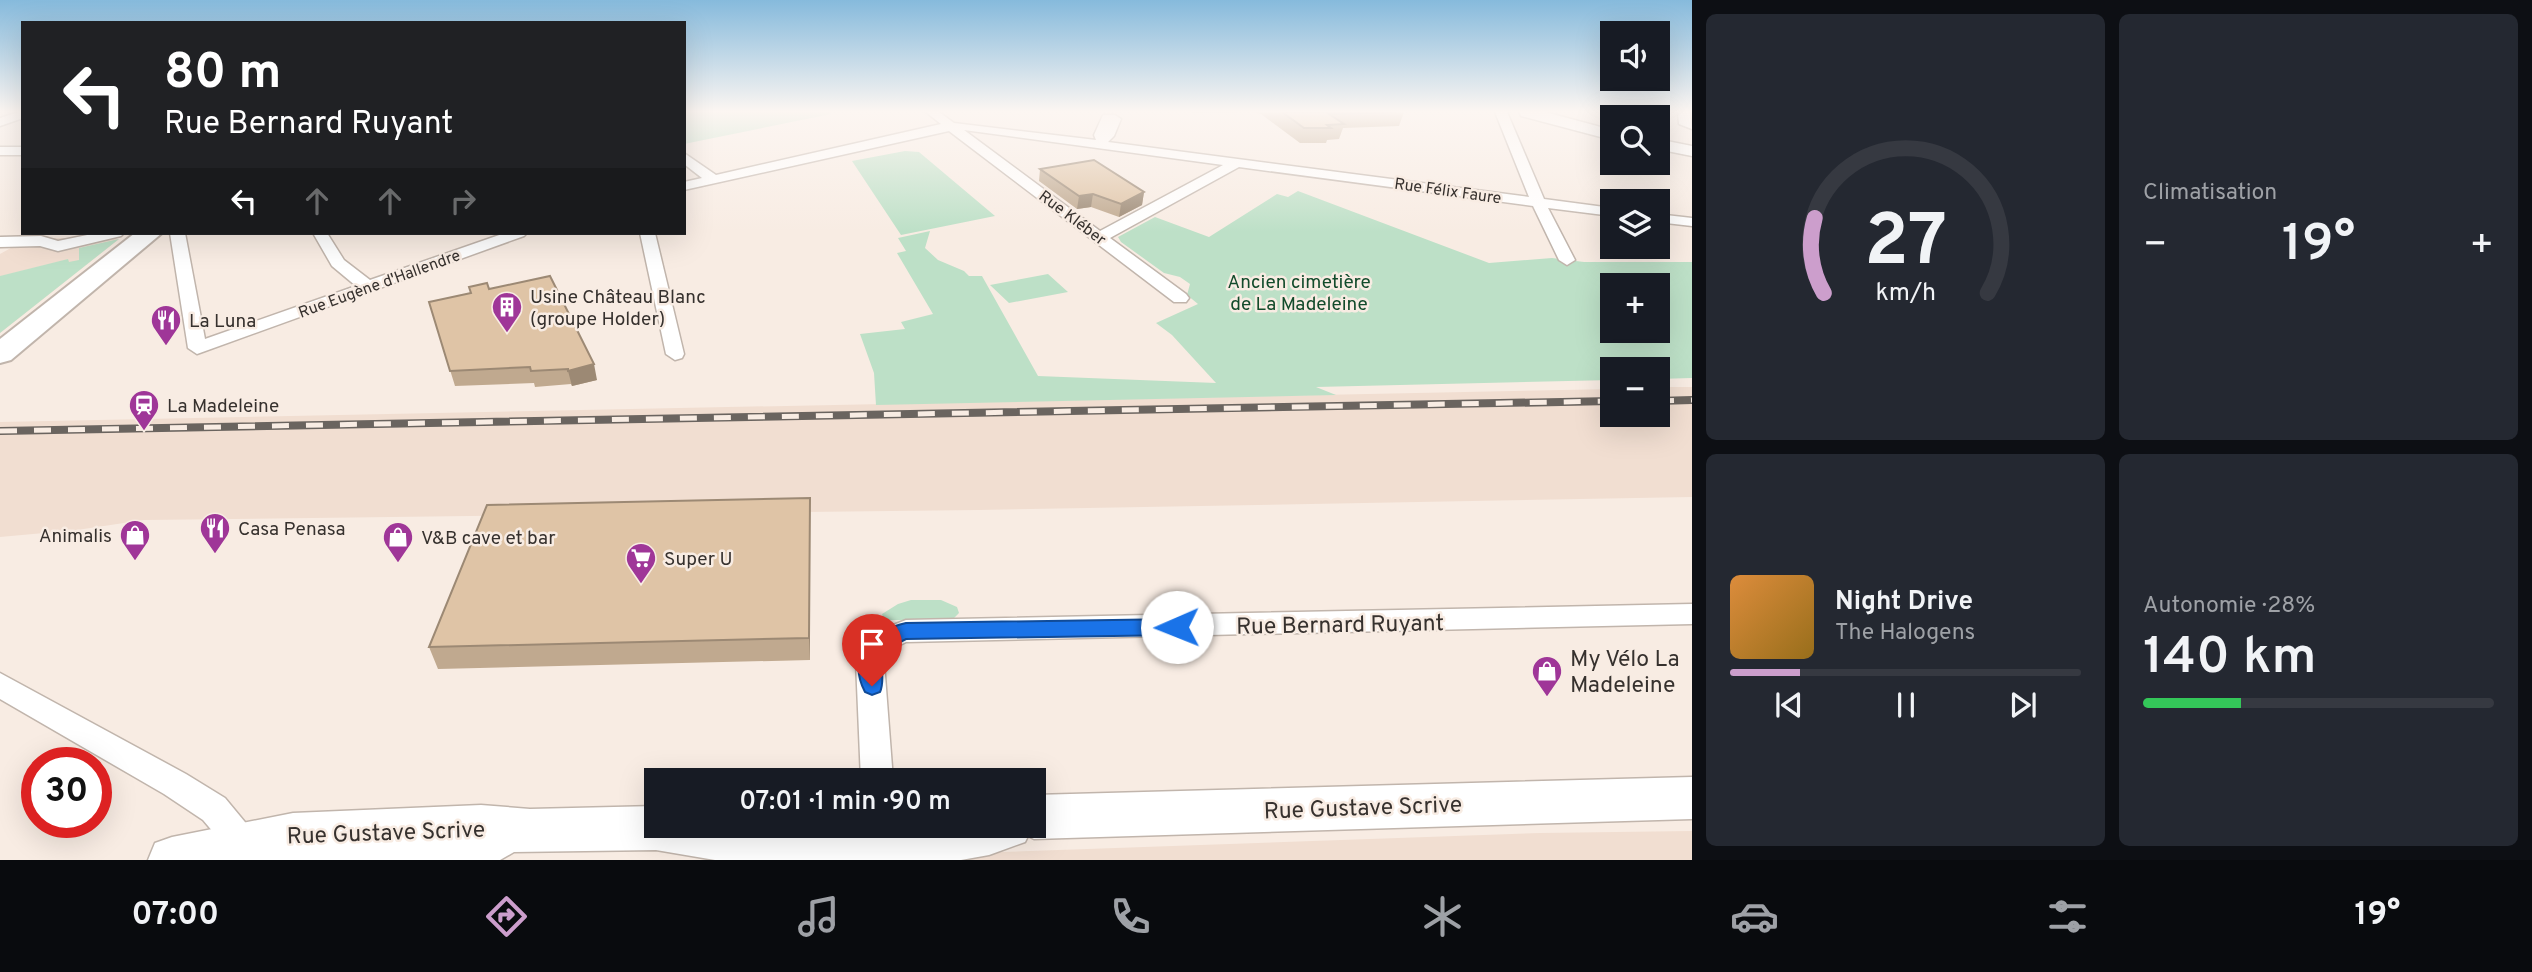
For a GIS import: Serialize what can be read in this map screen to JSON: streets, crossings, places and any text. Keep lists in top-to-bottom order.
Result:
{
  "streets": {
    "street": [
      "Rue Félix Faure",
      "Rue Kléber",
      "Rue Eugène d'Hallendre",
      "Rue Bernard Ruyant",
      "Rue Gustave Scrive"
    ]
  },
  "parks": ["Ancien cimetière de La Madeleine"],
  "places": {
    "building": ["Usine Château Blanc (groupe Holder)"],
    "restaurant": ["La Luna", "Casa Penasa"],
    "station": ["La Madeleine"],
    "shop": ["Animalis", "V&B cave et bar", "My Vélo La Madeleine"],
    "supermarket": ["Super U"]
  },
  "page": {
    "tile": [
      "Climatisation",
      ["Autonomie · 28%", "140 km"]
    ],
    "map_buttons": ["+", "−"],
    "turn": ["80 m", "Rue Bernard Ruyant"],
    "heat": ["−", "19°", "+"],
    "song": ["Night Drive", "The Halogens"],
    "limit": "30",
    "trip": "07:01 · 1 min · 90 m",
    "tabs": ["07:00", "19°"],
    "gauge": ["27", "km/h"]
  }
}
